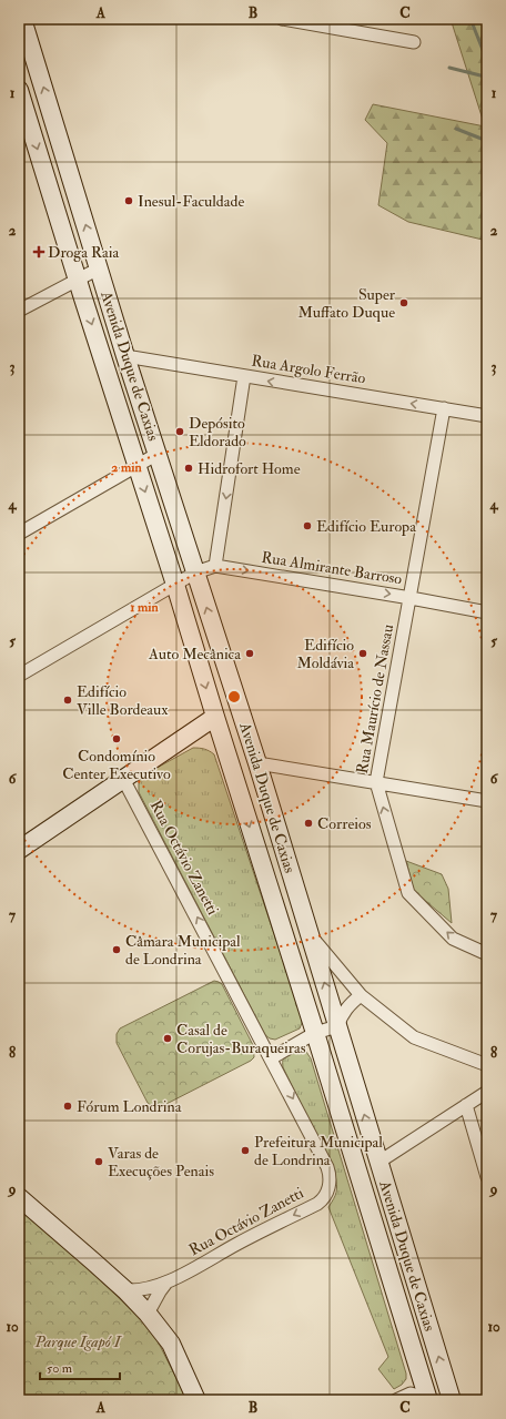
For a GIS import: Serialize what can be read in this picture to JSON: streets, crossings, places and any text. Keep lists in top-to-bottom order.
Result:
{
  "streets": {
    "main road": ["Avenida Duque de Caxias"],
    "street": [
      "Rua Argolo Ferrão",
      "Rua Almirante Barroso",
      "Rua Maurício de Nassau",
      "Rua Octávio Zanetti"
    ]
  },
  "crossings": [
    ["Avenida Duque de Caxias", "Rua Argolo Ferrão"],
    ["Avenida Duque de Caxias", "Rua Almirante Barroso"],
    ["Rua Argolo Ferrão", "Rua Maurício de Nassau"],
    ["Rua Almirante Barroso", "Rua Maurício de Nassau"]
  ],
  "one_way": ["Rua Argolo Ferrão", "Rua Almirante Barroso"],
  "parks": ["Parque Igapó I"],
  "places": {
    "other": [
      "Inesul-Faculdade",
      "Super Muffato Duque",
      "Depósito Eldorado",
      "Hidrofort Home",
      "Edifício Europa",
      "Auto Mecânica",
      "Edifício Moldávia",
      "Edifício Ville Bordeaux",
      "Condomínio Center Executivo",
      "Correios",
      "Câmara Municipal de Londrina",
      "Casal de Corujas-Buraqueiras",
      "Fórum Londrina",
      "Prefeitura Municipal de Londrina",
      "Varas de Execuções Penais"
    ],
    "health": ["Droga Raia"]
  },
  "scale_bar": "50 m",
  "grid": {
    "columns": ["A", "B", "C"],
    "rows": [
      "1",
      "2",
      "3",
      "4",
      "5",
      "6",
      "7",
      "8",
      "9",
      "10"
    ]
  },
  "rings": ["2 min", "1 min"]
}
